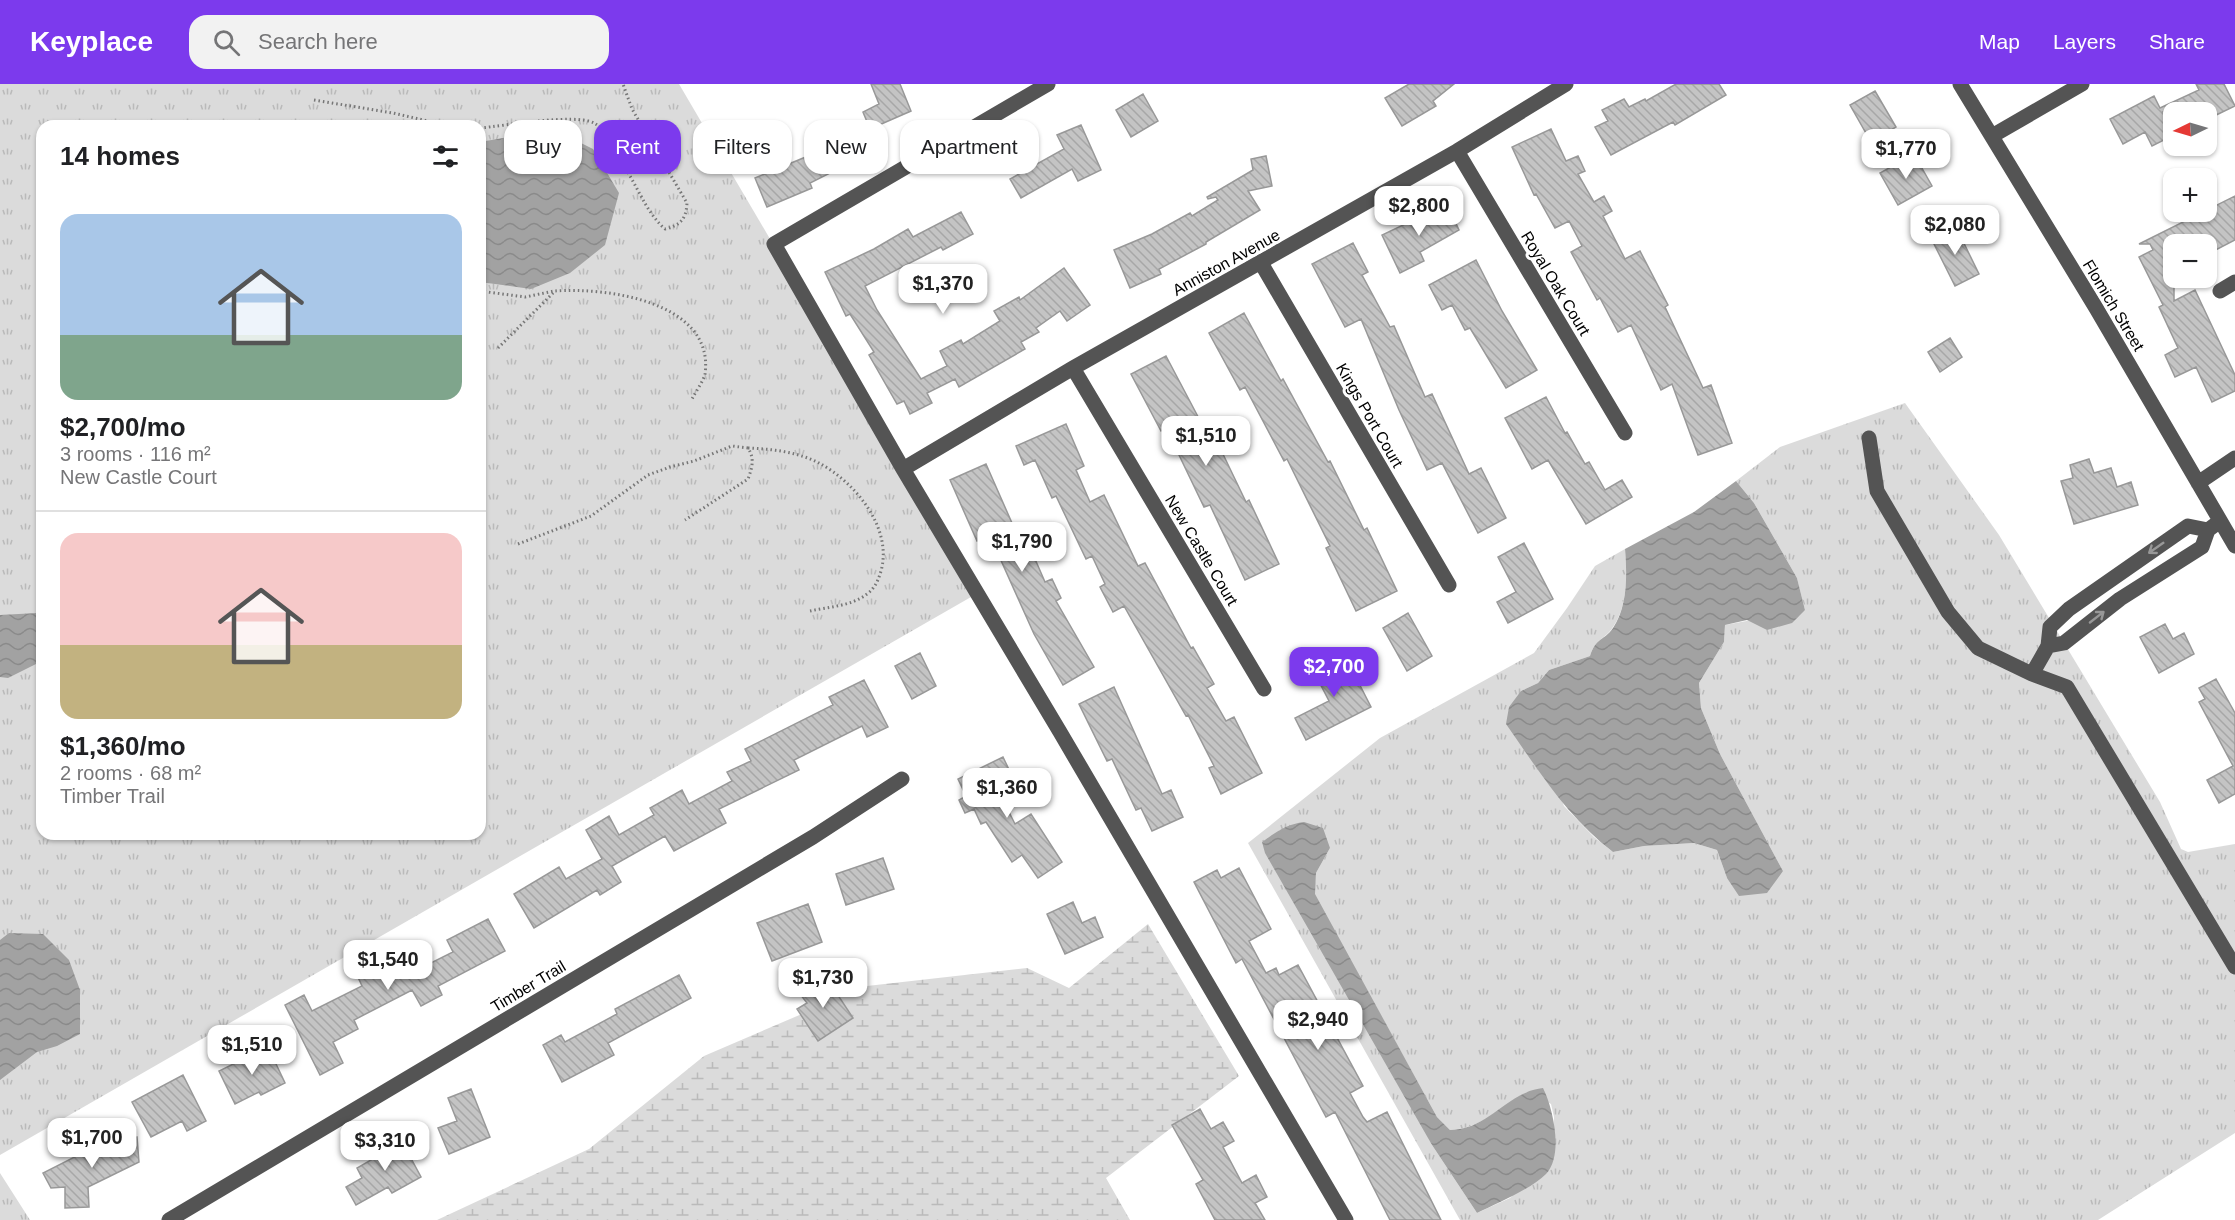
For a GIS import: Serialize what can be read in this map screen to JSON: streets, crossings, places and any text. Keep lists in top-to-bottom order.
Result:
{
  "streets": {
    "street": [
      "Anniston Avenue",
      "Royal Oak Court",
      "Flomich Street",
      "Kings Port Court",
      "New Castle Court",
      "Timber Trail"
    ]
  },
  "crossings": [
    ["Anniston Avenue", "Royal Oak Court"],
    ["Anniston Avenue", "Kings Port Court"],
    ["Anniston Avenue", "New Castle Court"]
  ],
  "north": "left",
  "page": {
    "header": "Keyplace",
    "search": "Search here",
    "nav": ["Map", "Layers", "Share"],
    "map_buttons": ["+", "−"],
    "chip": [
      "Buy",
      "Rent",
      "Filters",
      "New",
      "Apartment"
    ],
    "heading": "14 homes",
    "price": [
      "$1,770",
      "$2,800",
      "$2,080",
      "$1,370",
      "$1,510",
      "$1,790",
      "$2,700",
      "$1,360",
      "$1,540",
      "$1,730",
      "$2,940",
      "$1,510",
      "$1,700",
      "$3,310"
    ],
    "list": [
      {
        "name": "$2,700/mo",
        "note": "3 rooms · 116 m² · New Castle Court"
      },
      {
        "name": "$1,360/mo",
        "note": "2 rooms · 68 m² · Timber Trail"
      }
    ]
  }
}
